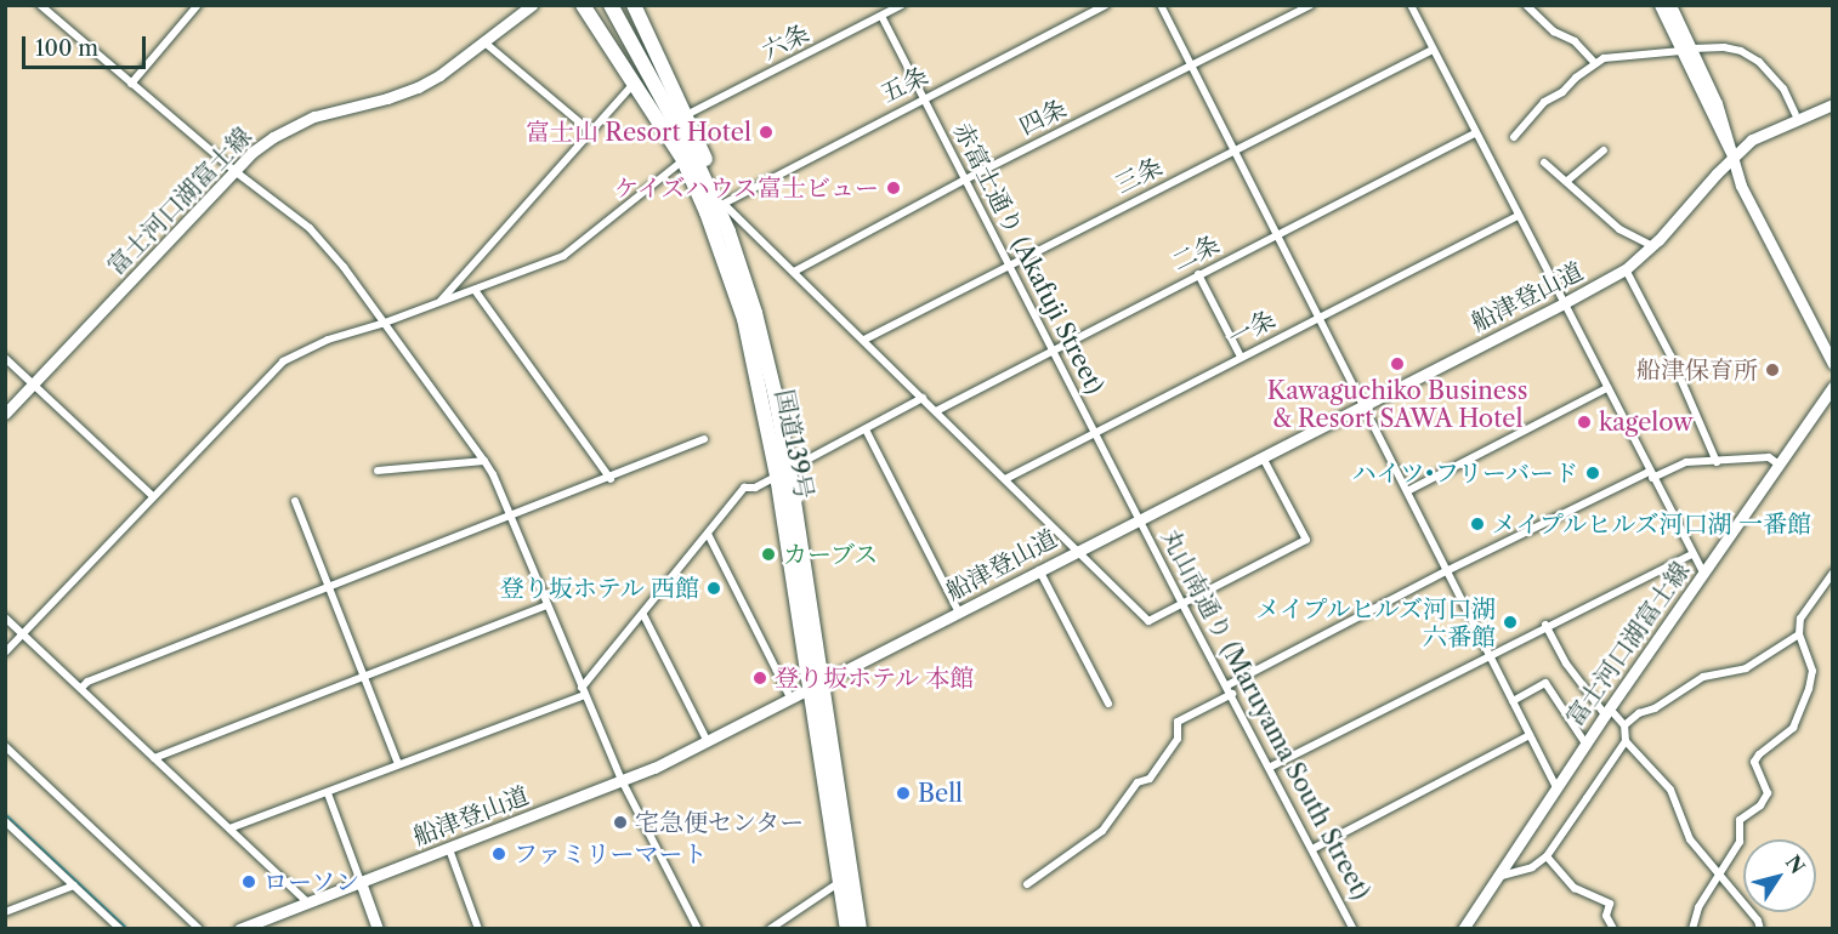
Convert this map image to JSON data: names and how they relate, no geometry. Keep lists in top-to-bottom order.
{
  "streets": {
    "highway": ["国道139号"],
    "street": [
      "六条",
      "五条",
      "四条",
      "三条",
      "富士河口湖富士線",
      "二条",
      "赤富士通り (Akafuji Street)",
      "船津登山道",
      "一条",
      "丸山南通り (Maruyama South Street)"
    ]
  },
  "crossings": [
    ["六条", "赤富士通り (Akafuji Street)"],
    ["五条", "赤富士通り (Akafuji Street)"],
    ["四条", "赤富士通り (Akafuji Street)"],
    ["三条", "赤富士通り (Akafuji Street)"],
    ["二条", "赤富士通り (Akafuji Street)"],
    ["赤富士通り (Akafuji Street)", "船津登山道"],
    ["赤富士通り (Akafuji Street)", "一条"],
    ["赤富士通り (Akafuji Street)", "丸山南通り (Maruyama South Street)"],
    ["船津登山道", "国道139号"],
    ["船津登山道", "丸山南通り (Maruyama South Street)"]
  ],
  "places": [
    "富士山 Resort Hotel",
    "ケイズハウス富士ビュー",
    "Kawaguchiko Business & Resort SAWA Hotel",
    "船津保育所",
    "kagelow",
    "ハイツ•フリーバード",
    "メイプルヒルズ河口湖 一番館",
    "カーブス",
    "登り坂ホテル 西館",
    "メイプルヒルズ河口湖 六番館",
    "登り坂ホテル 本館",
    "Bell",
    "宅急便センター",
    "ファミリーマート",
    "ローソン"
  ],
  "scale_bar": "100 m",
  "north": "top right"
}
